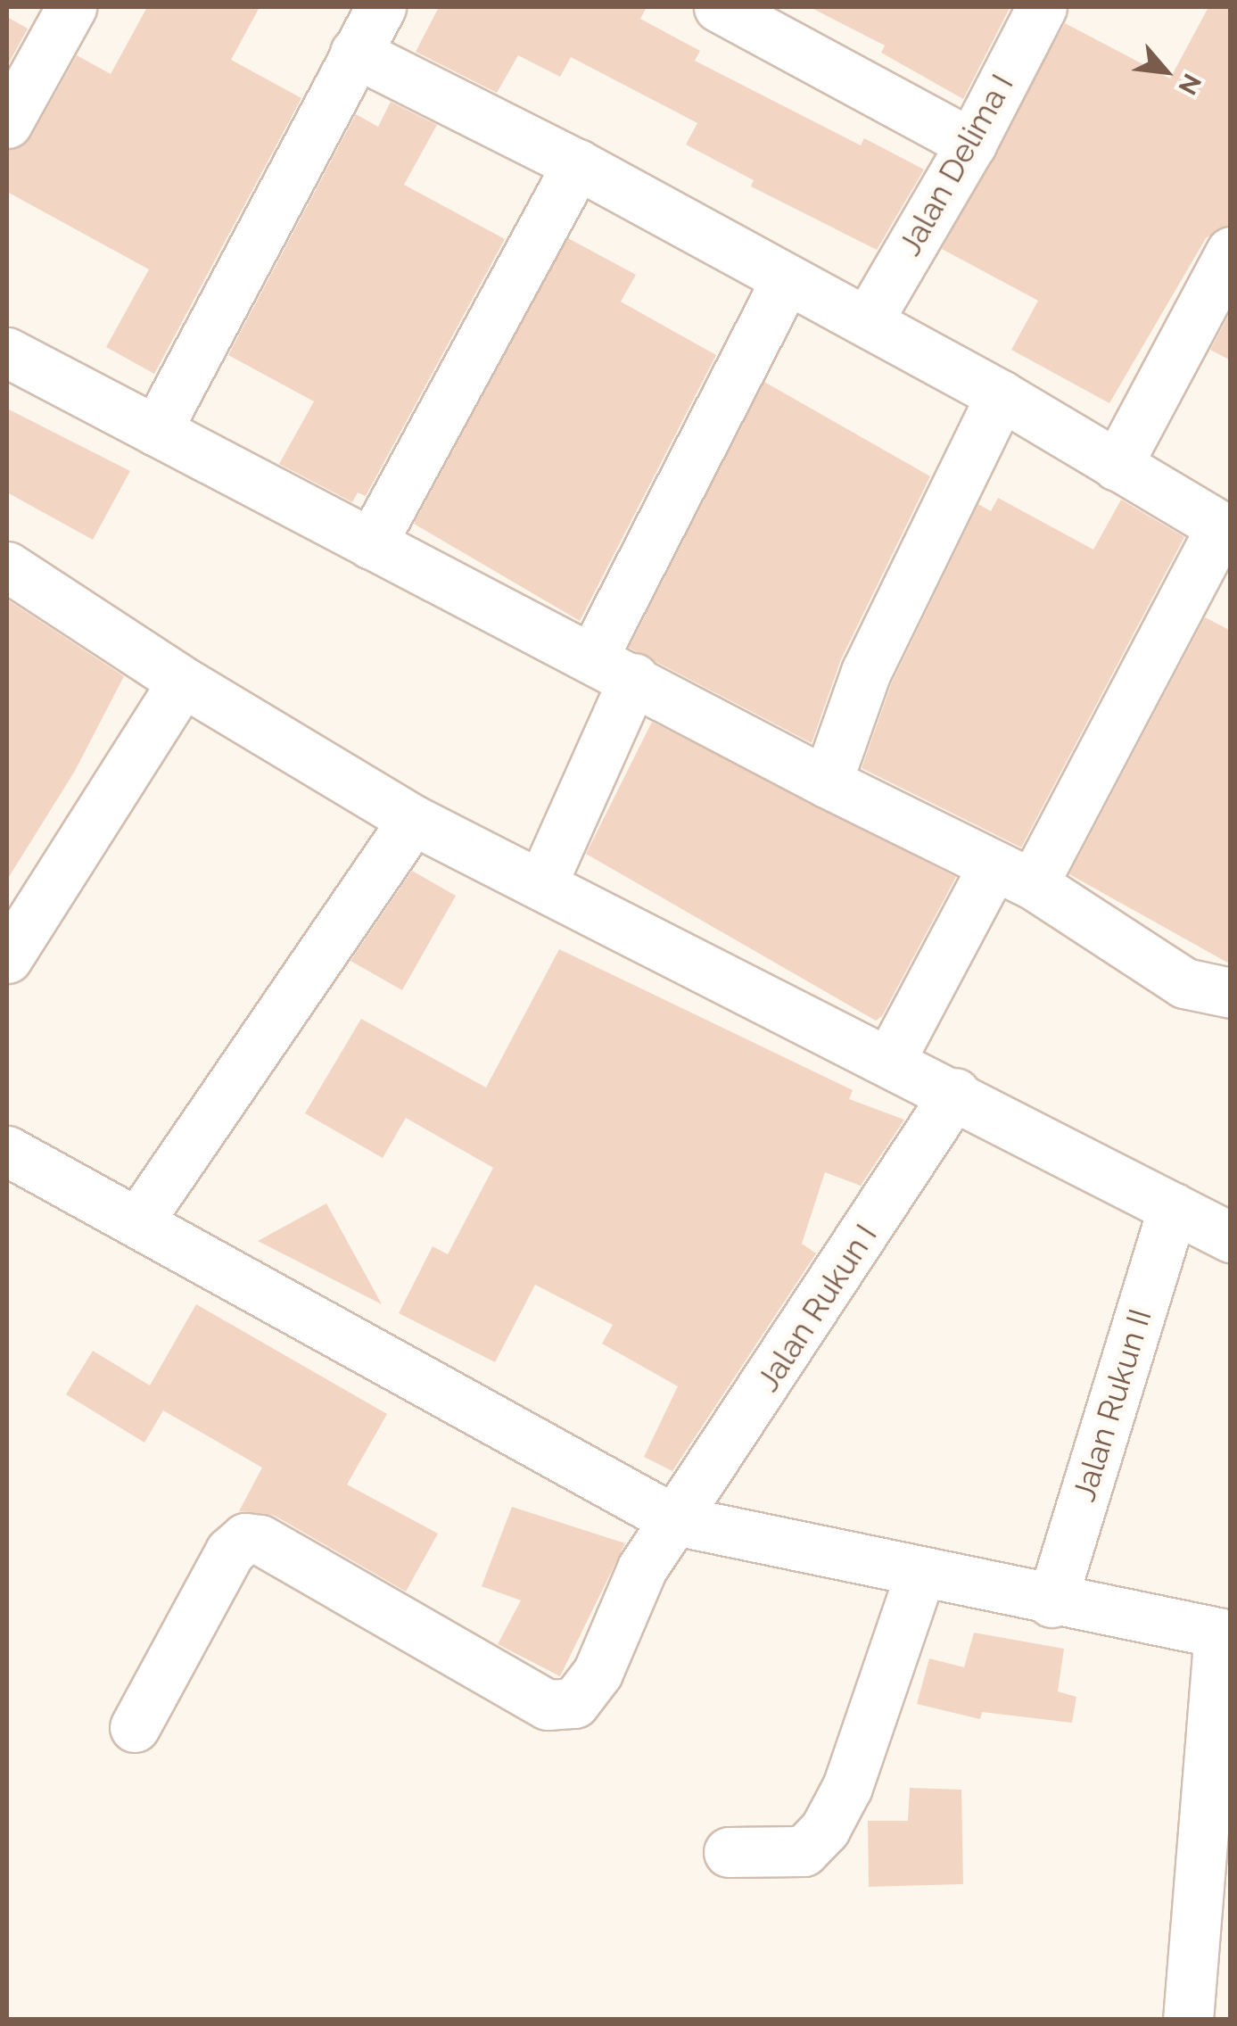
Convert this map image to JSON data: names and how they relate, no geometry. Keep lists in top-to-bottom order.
{
  "streets": {
    "street": ["Jalan Delima I", "Jalan Rukun I", "Jalan Rukun II"]
  },
  "north": "bottom right"
}
